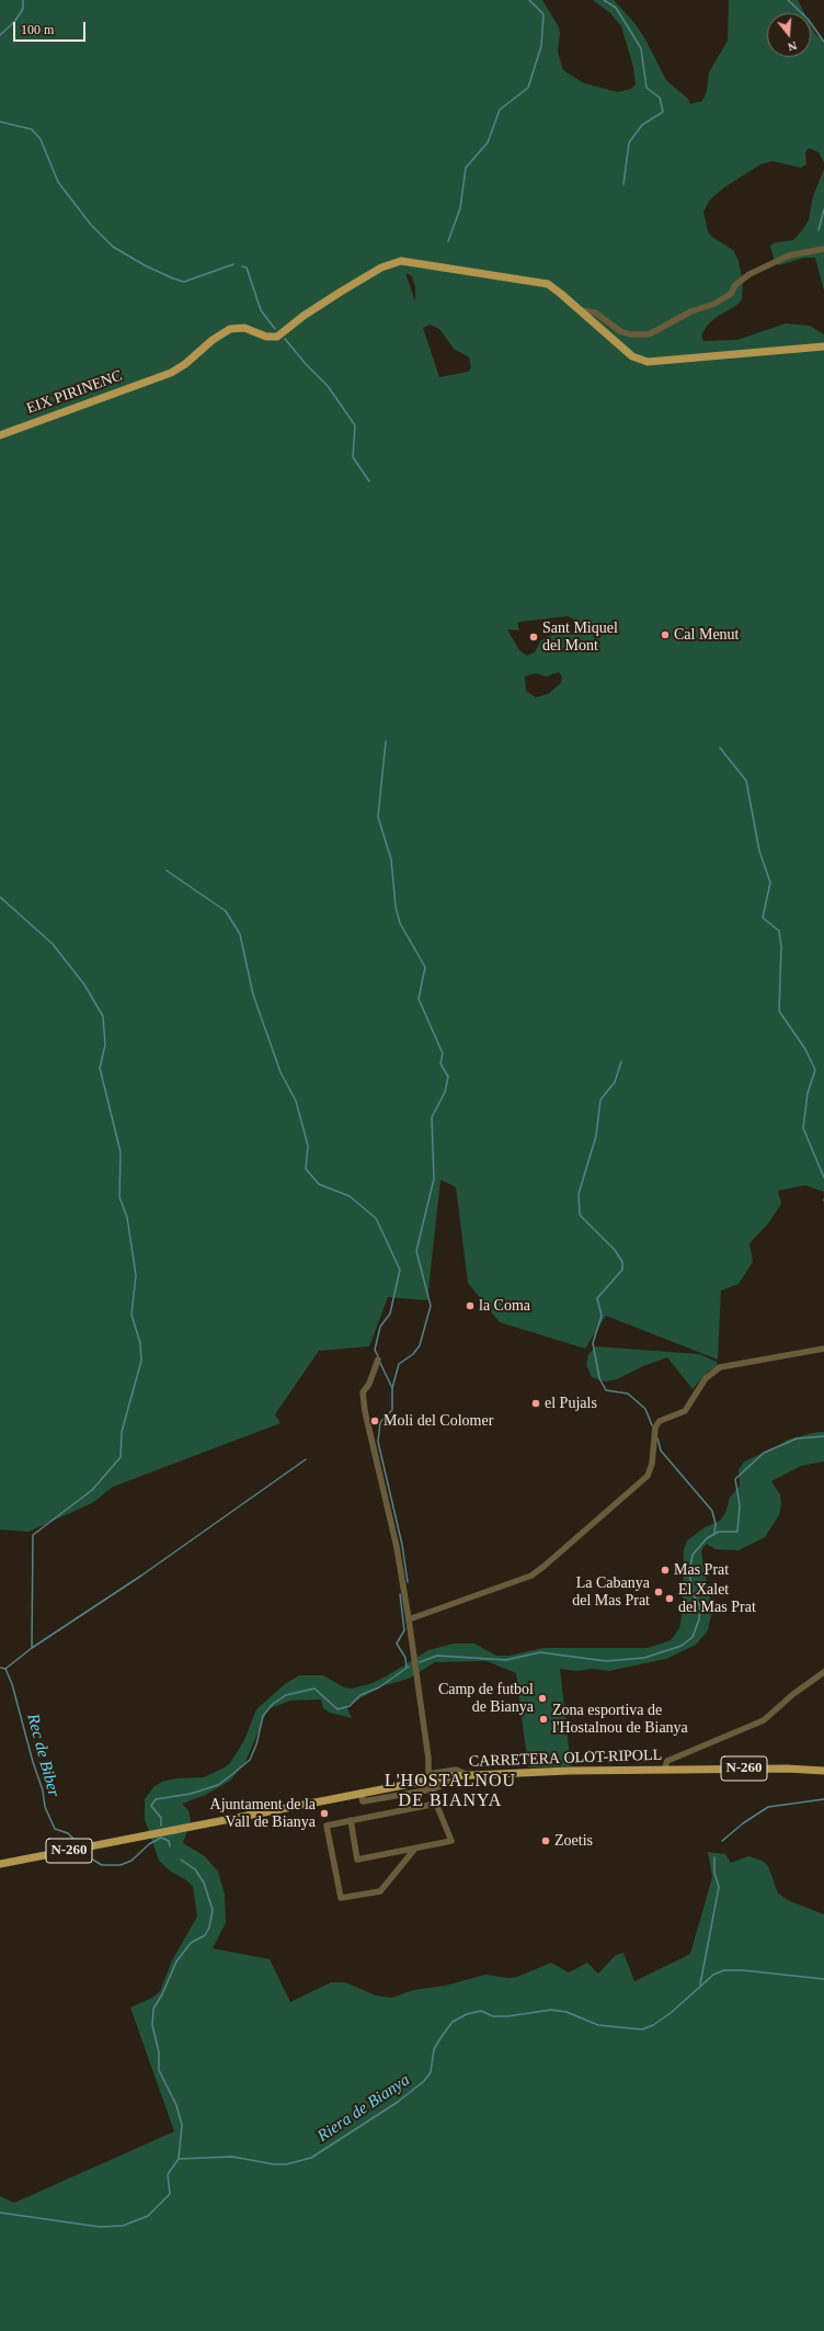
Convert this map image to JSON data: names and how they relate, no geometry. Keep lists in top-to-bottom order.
{
  "streets": {
    "main road": ["EIX PIRINENC", "CARRETERA OLOT-RIPOLL", "N-260"]
  },
  "districts": ["L'HOSTALNOU DE BIANYA"],
  "water": ["Rec de Biber", "Riera de Bianya"],
  "places": [
    "Cal Menut",
    "Sant Miquel del Mont",
    "la Coma",
    "el Pujals",
    "Moli del Colomer",
    "Mas Prat",
    "La Cabanya del Mas Prat",
    "El Xalet del Mas Prat",
    "Camp de futbol de Bianya",
    "Zona esportiva de l'Hostalnou de Bianya",
    "Ajuntament de la Vall de Bianya",
    "Zoetis"
  ],
  "scale_bar": "100 m",
  "north": "bottom"
}
